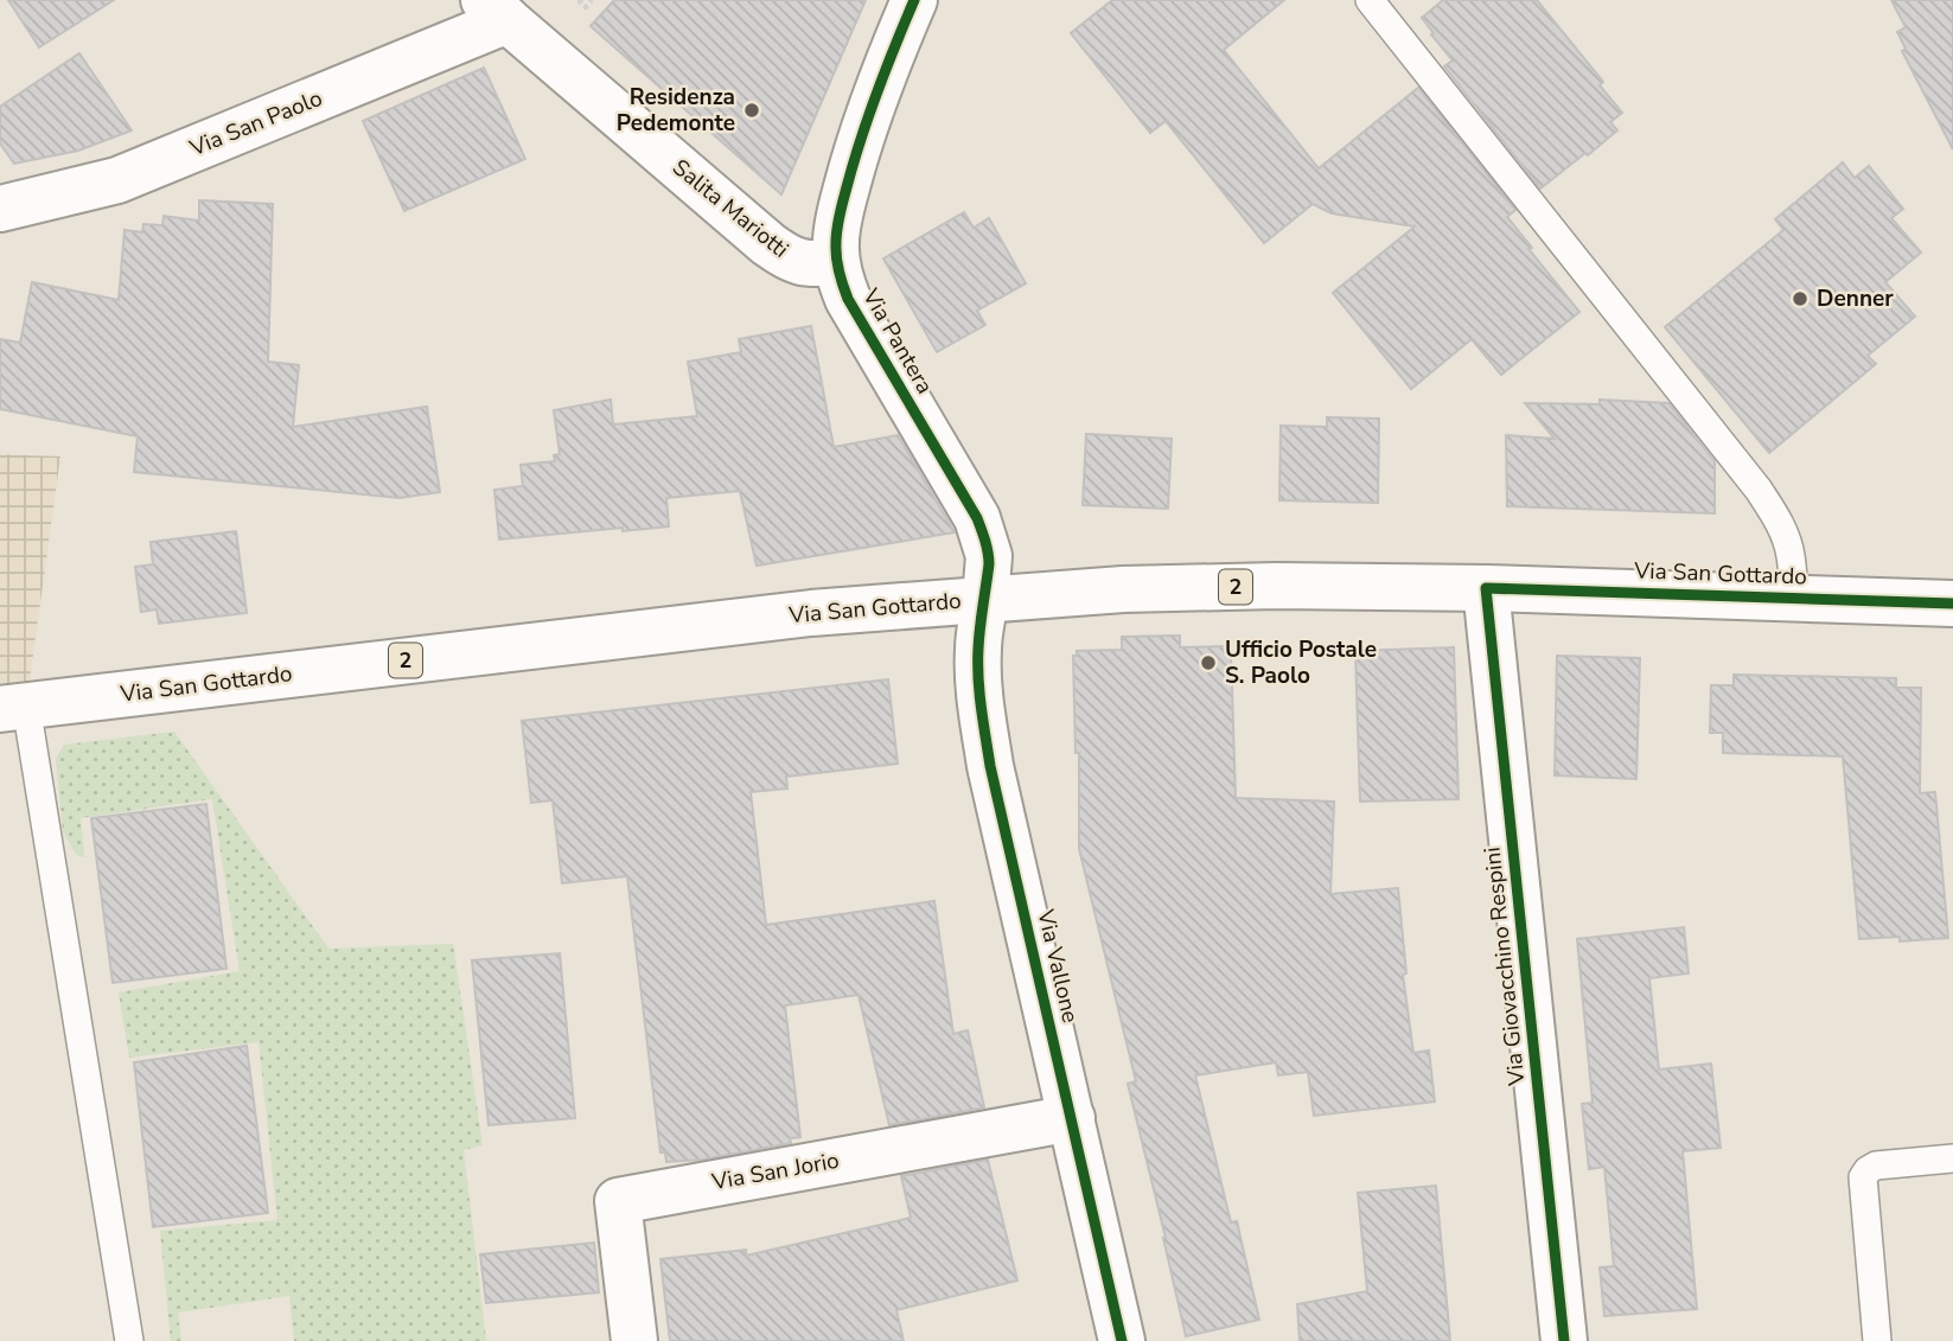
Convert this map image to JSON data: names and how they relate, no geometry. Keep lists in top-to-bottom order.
{
  "streets": {
    "street": [
      "Via San Paolo",
      "Salita Mariotti",
      "Via Pantera",
      "Via San Gottardo",
      "2",
      "Via Vallone",
      "Via Giovacchino Respini",
      "Via San Jorio"
    ]
  },
  "crossings": [
    ["Via San Paolo", "Salita Mariotti"],
    ["Salita Mariotti", "Via Pantera"],
    ["Via Pantera", "Via San Gottardo"],
    ["Via Pantera", "Via Vallone"],
    ["Via San Gottardo", "Via Vallone"],
    ["Via San Gottardo", "Via Giovacchino Respini"],
    ["Via Vallone", "Via San Jorio"]
  ],
  "places": ["Residenza Pedemonte", "Denner", "Ufficio Postale S. Paolo"]
}
